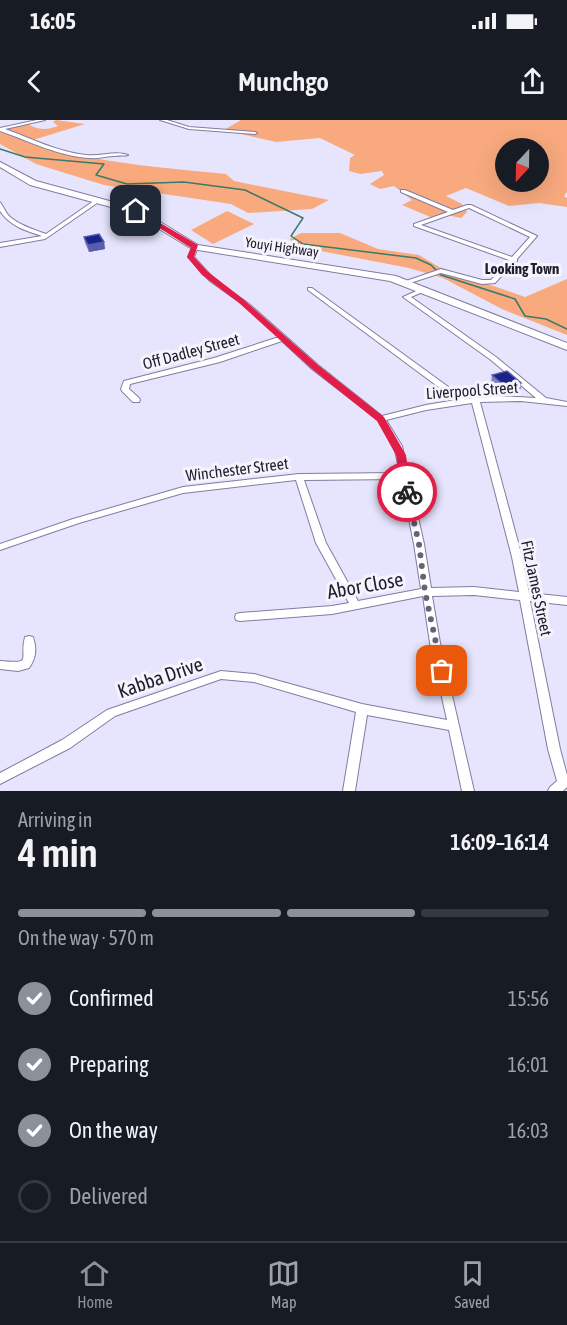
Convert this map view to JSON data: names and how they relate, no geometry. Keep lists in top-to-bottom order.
{
  "streets": {
    "main road": ["Youyi Highway"],
    "street": [
      "Off Dadley Street",
      "Liverpool Street",
      "Winchester Street",
      "Abor Close",
      "Fitz James Street",
      "Kabba Drive"
    ]
  },
  "crossings": [
    ["Liverpool Street", "Fitz James Street"],
    ["Abor Close", "Fitz James Street"]
  ],
  "districts": ["Looking Town"],
  "north": "bottom",
  "page": {
    "status": "16:05",
    "header": "Munchgo",
    "heading": ["4 min", "Arriving in", "16:09–16:14"],
    "bar": "On the way · 570 m",
    "list": [
      ["Confirmed", "15:56"],
      ["Preparing", "16:01"],
      ["On the way", "16:03"],
      "Delivered"
    ],
    "tabs": ["Home", "Map", "Saved"]
  }
}
